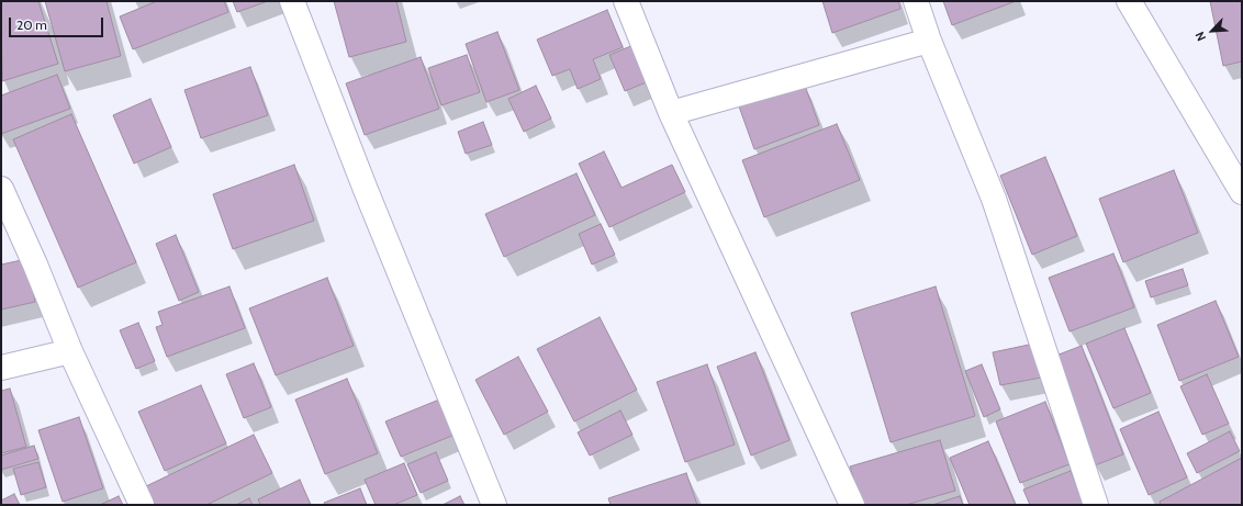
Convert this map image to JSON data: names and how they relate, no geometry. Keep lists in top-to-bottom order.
{
  "scale_bar": "20 m",
  "north": "bottom left"
}
